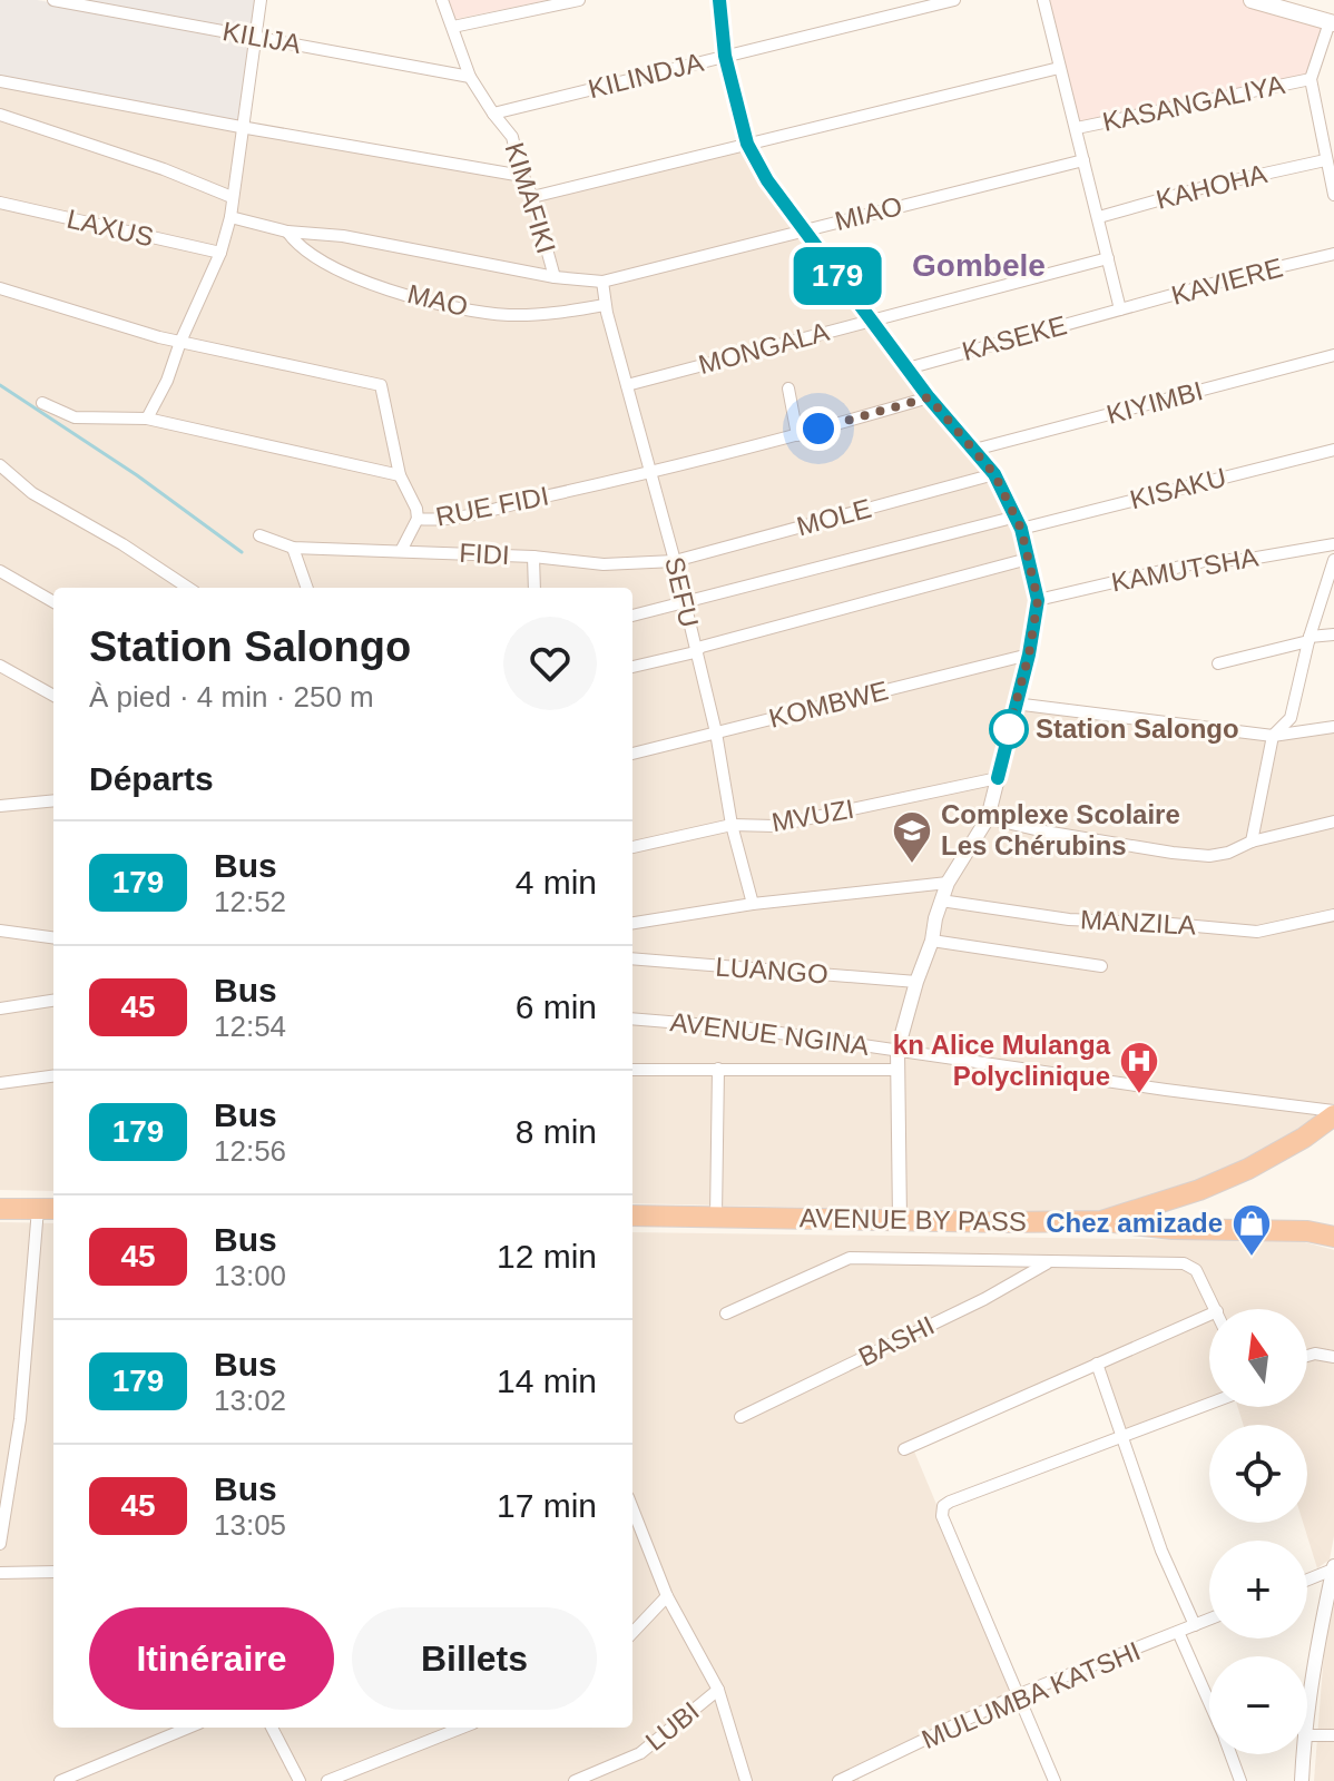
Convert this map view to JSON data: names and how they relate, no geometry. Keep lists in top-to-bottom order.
{
  "streets": {
    "highway": ["AVENUE BY PASS"],
    "street": [
      "KILIJA",
      "KILINDJA",
      "KASANGALIYA",
      "KAHOHA",
      "KIMAFIKI",
      "MIAO",
      "LAXUS",
      "KAVIERE",
      "MAO",
      "KASEKE",
      "MONGALA",
      "KIYIMBI",
      "KISAKU",
      "RUE FIDI",
      "MOLE",
      "FIDI",
      "KAMUTSHA",
      "SEFU",
      "KOMBWE",
      "MVUZI",
      "MANZILA",
      "LUANGO",
      "AVENUE NGINA",
      "BASHI",
      "MULUMBA KATSHI",
      "LUBI"
    ]
  },
  "crossings": [
    ["KILIJA", "KIMAFIKI"],
    ["KILINDJA", "KIMAFIKI"],
    ["KIMAFIKI", "MAO"],
    ["MIAO", "MAO"],
    ["MIAO", "SEFU"],
    ["KAVIERE", "KASEKE"],
    ["MAO", "SEFU"],
    ["MONGALA", "SEFU"],
    ["KISAKU", "SEFU"],
    ["RUE FIDI", "SEFU"],
    ["MOLE", "FIDI"],
    ["MOLE", "SEFU"],
    ["FIDI", "SEFU"],
    ["SEFU", "KOMBWE"],
    ["SEFU", "MVUZI"],
    ["AVENUE NGINA", "AVENUE BY PASS"]
  ],
  "districts": ["Gombele"],
  "places": {
    "other": ["Station Salongo"],
    "school or university": ["Complexe Scolaire Les Chérubins"],
    "hospital": ["kn Alice Mulanga Polyclinique"],
    "shop": ["Chez amizade"]
  },
  "lines": ["bus line 179"],
  "north": "top",
  "page": {
    "on_map": "179",
    "heading": [
      ["Station Salongo", "À pied · 4 min · 250 m"],
      "Départs"
    ],
    "list": [
      {
        "mark": "179",
        "name": "Bus",
        "note": "12:52",
        "value": "4 min"
      },
      {
        "mark": "45",
        "name": "Bus",
        "note": "12:54",
        "value": "6 min"
      },
      {
        "mark": "179",
        "name": "Bus",
        "note": "12:56",
        "value": "8 min"
      },
      {
        "mark": "45",
        "name": "Bus",
        "note": "13:00",
        "value": "12 min"
      },
      {
        "mark": "179",
        "name": "Bus",
        "note": "13:02",
        "value": "14 min"
      },
      {
        "mark": "45",
        "name": "Bus",
        "note": "13:05",
        "value": "17 min"
      }
    ],
    "map_buttons": ["+", "−"],
    "buttons": ["Itinéraire", "Billets"]
  }
}
